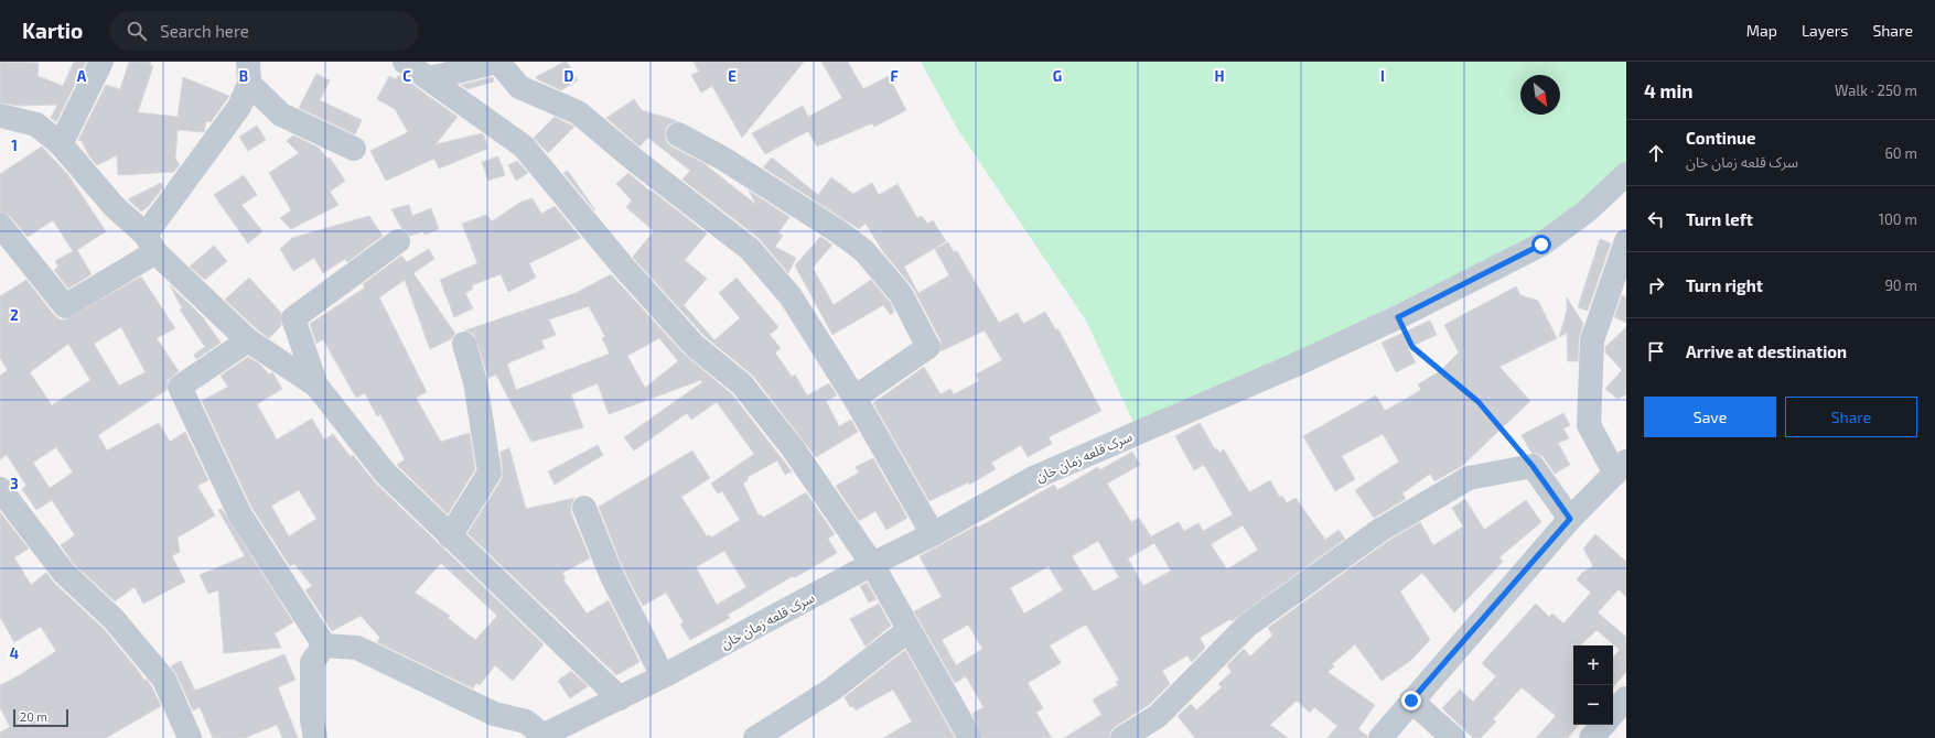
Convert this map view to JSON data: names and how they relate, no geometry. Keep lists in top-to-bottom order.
{
  "streets": {
    "street": ["سرک قلعه زمان خان"]
  },
  "scale_bar": "20 m",
  "north": "bottom right",
  "page": {
    "header": "Kartio",
    "search": "Search here",
    "nav": ["Map", "Layers", "Share"],
    "heading": ["4 min", "Walk · 250 m"],
    "list": [
      ["Continue", "سرک قلعه زمان خان", "60 m"],
      ["Turn left", "100 m"],
      ["Turn right", "90 m"],
      "Arrive at destination"
    ],
    "buttons": ["Save", "Share"],
    "map_buttons": ["+", "−"],
    "scale": "20 m"
  },
  "grid": {
    "columns": [
      "A",
      "B",
      "C",
      "D",
      "E",
      "F",
      "G",
      "H",
      "I"
    ],
    "rows": [
      "1",
      "2",
      "3",
      "4"
    ]
  }
}
